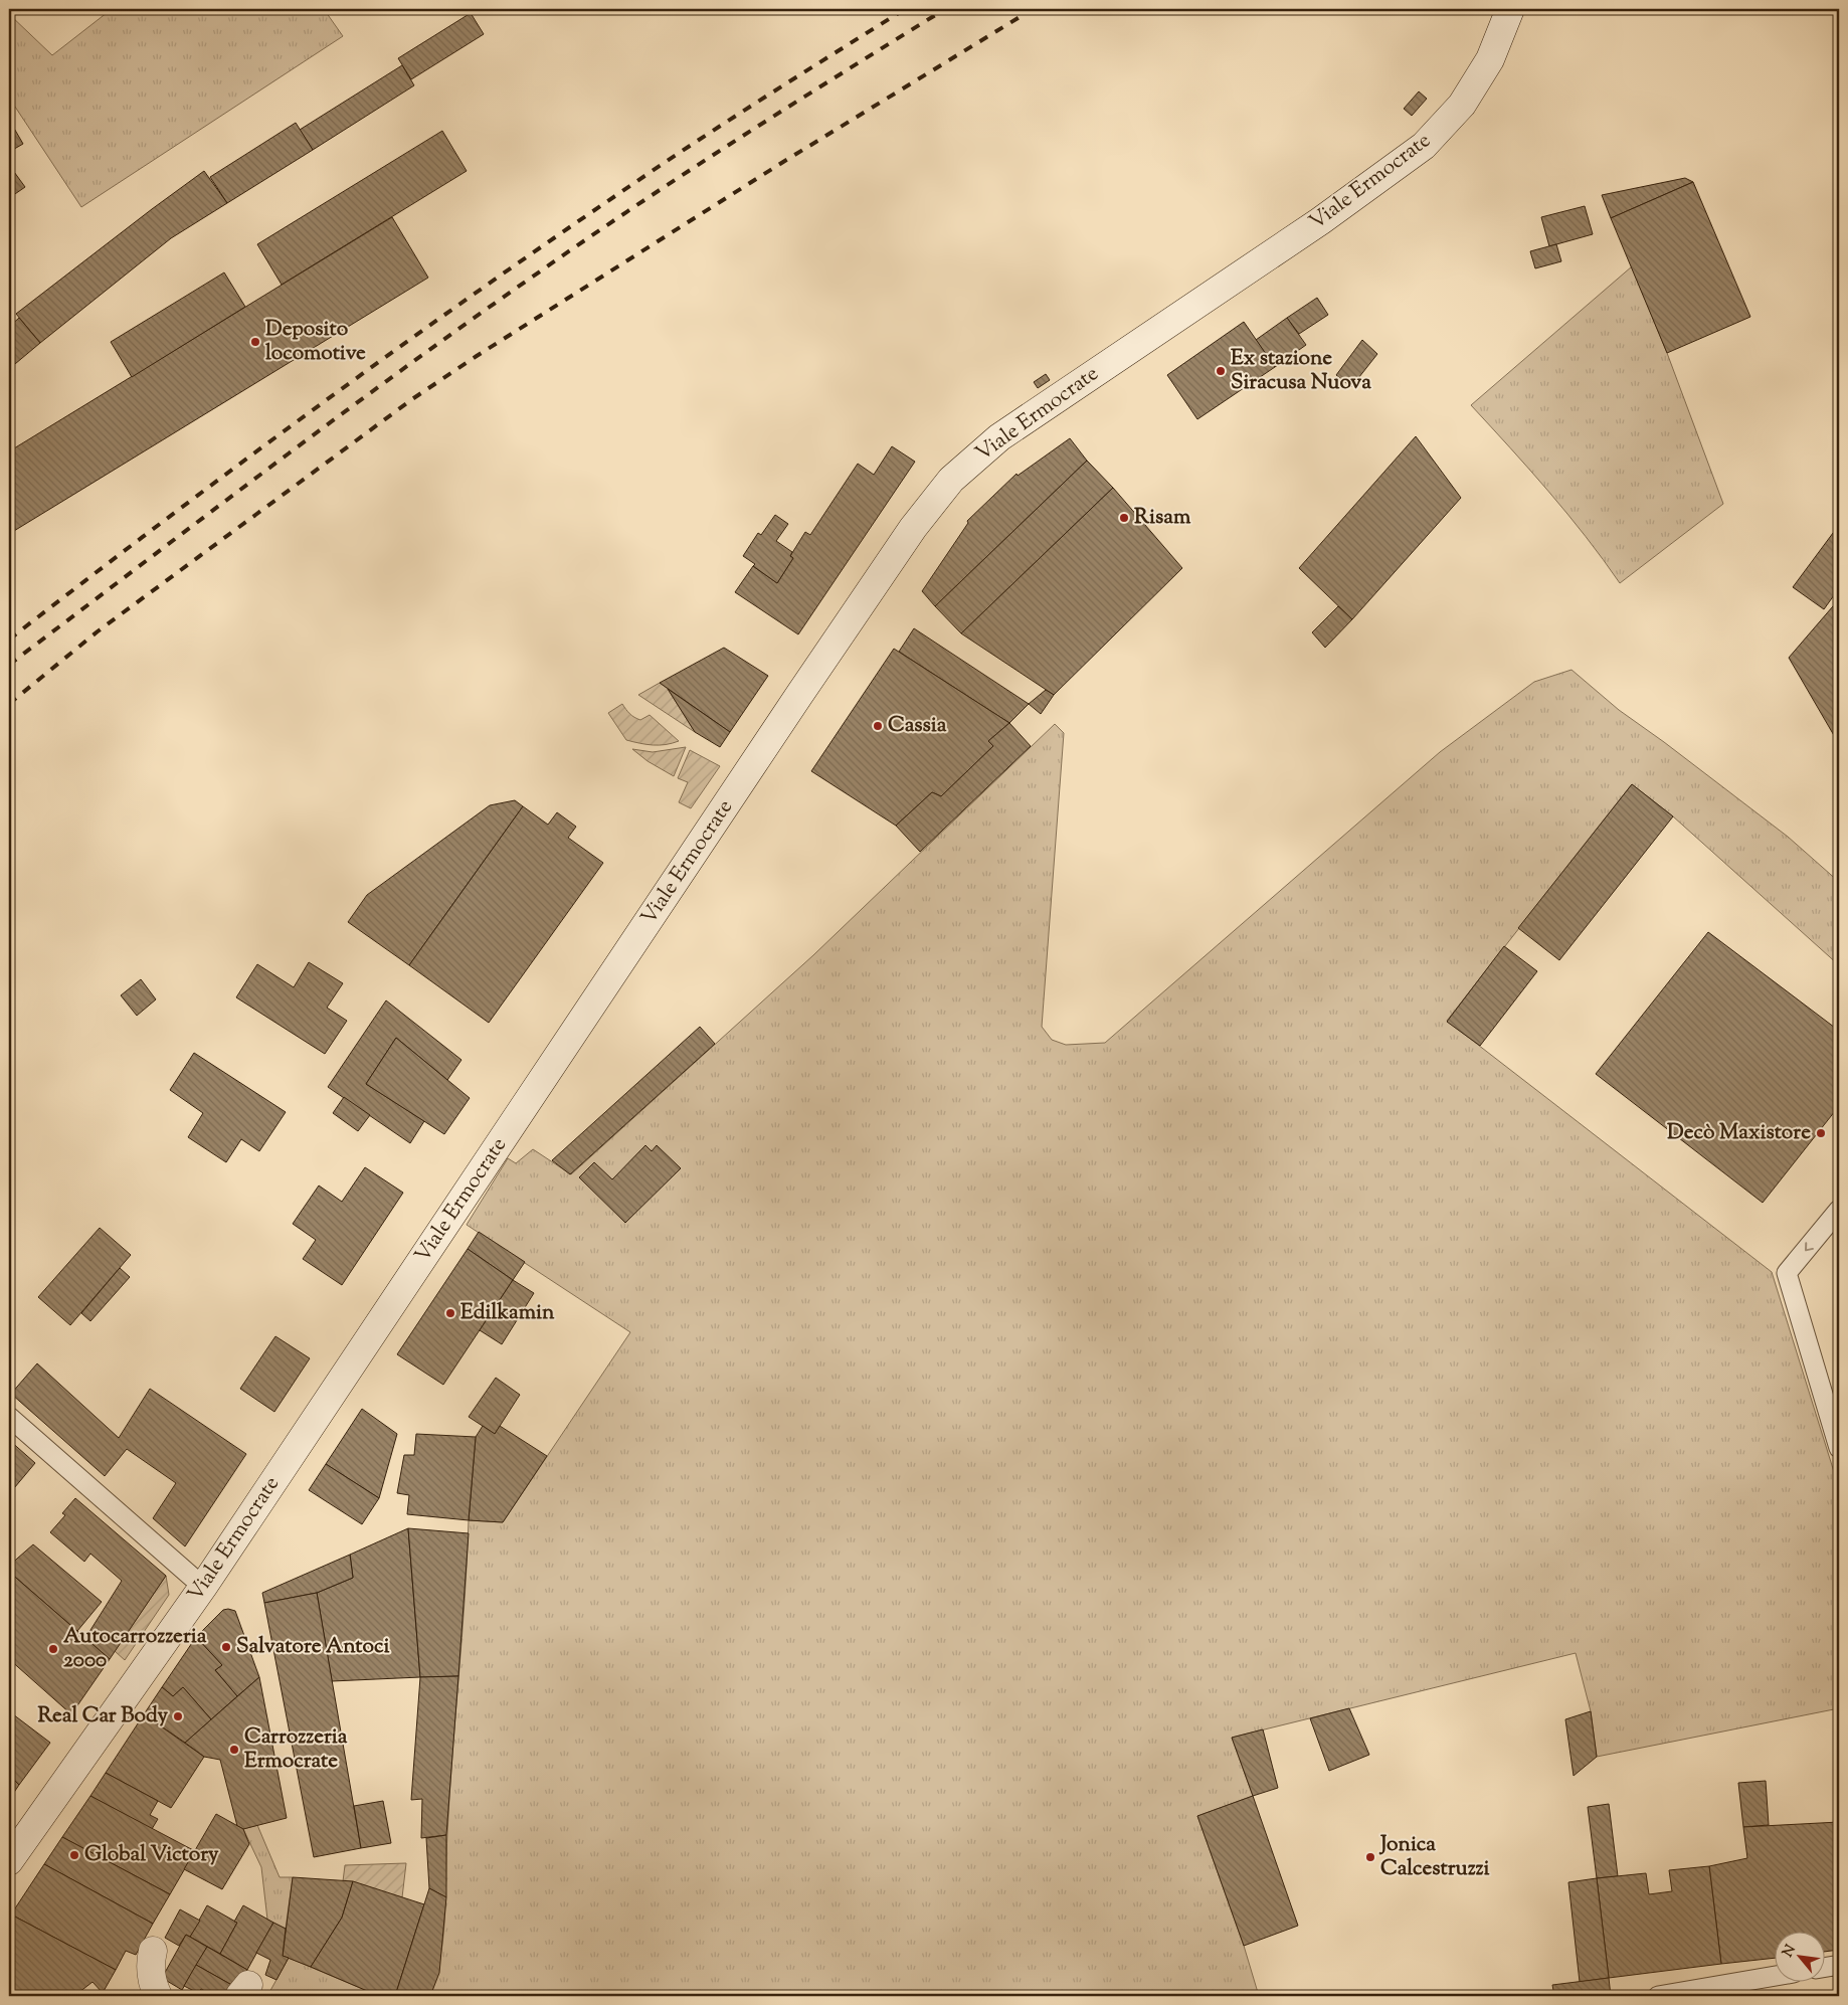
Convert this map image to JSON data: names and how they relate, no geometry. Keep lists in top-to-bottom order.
{
  "streets": {
    "main road": ["Viale Ermocrate"]
  },
  "places": [
    "Deposito locomotive",
    "Ex stazione Siracusa Nuova",
    "Risam",
    "Cassia",
    "Decò Maxistore",
    "Edilkamin",
    "Salvatore Antoci",
    "Autocarrozzeria 2000",
    "Real Car Body",
    "Carrozzeria Ermocrate",
    "Global Victory",
    "Jonica Calcestruzzi"
  ],
  "north": "top left"
}
